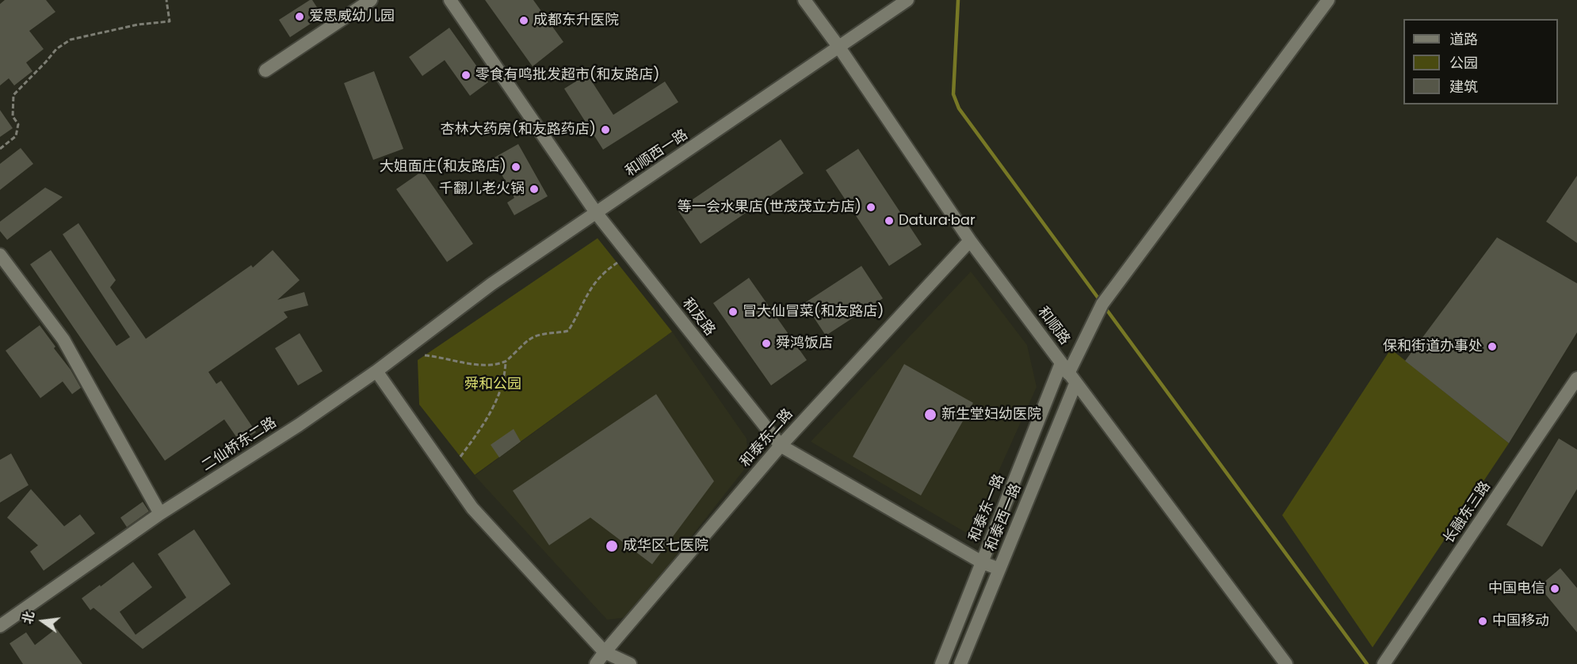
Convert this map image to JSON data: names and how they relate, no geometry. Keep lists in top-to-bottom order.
{
  "streets": {
    "street": [
      "和顺西一路",
      "和友路",
      "和顺路",
      "和泰东二路",
      "二仙桥东二路",
      "和泰东一路",
      "长融东三路",
      "和泰西一路"
    ]
  },
  "crossings": [
    ["和顺西一路", "和友路"],
    ["和顺西一路", "和顺路"],
    ["和顺西一路", "二仙桥东二路"],
    ["和友路", "和泰东二路"],
    ["和友路", "和泰东一路"],
    ["和友路", "和泰西一路"],
    ["和顺路", "和泰东二路"],
    ["和顺路", "和泰东一路"],
    ["和顺路", "和泰西一路"],
    ["和泰东一路", "和泰西一路"]
  ],
  "parks": ["舜和公园"],
  "places": [
    "爱思威幼儿园",
    "成都东升医院",
    "零食有鸣批发超市(和友路店)",
    "杏林大药房(和友路药店)",
    "大姐面庄(和友路店)",
    "千翻儿老火锅",
    "等一会水果店(世茂茂立方店)",
    "Datura·bar",
    "冒大仙冒菜(和友路店)",
    "舜鸿饭店",
    "保和街道办事处",
    "新生堂妇幼医院",
    "成华区七医院",
    "中国电信",
    "中国移动"
  ],
  "legend": ["道路", "公园", "建筑"],
  "north": "left"
}
